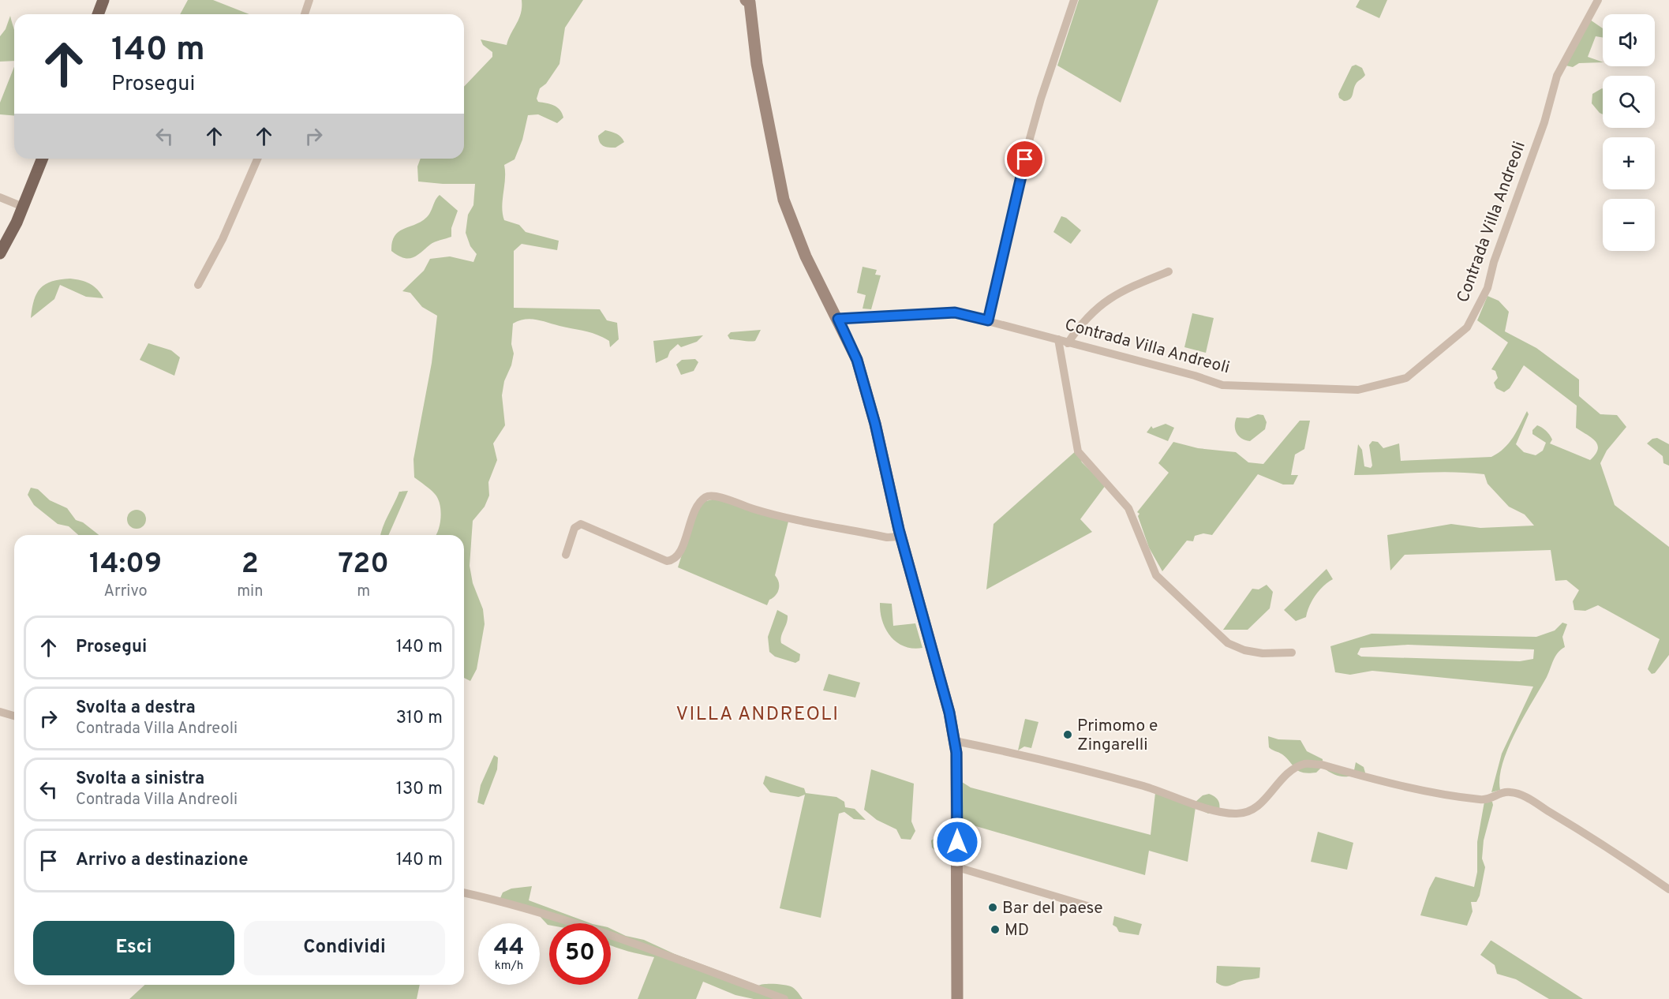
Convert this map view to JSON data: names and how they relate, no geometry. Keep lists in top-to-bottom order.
{
  "streets": {
    "street": ["Contrada Villa Andreoli"]
  },
  "districts": ["VILLA ANDREOLI"],
  "places": ["Primomo e Zingarelli", "Bar del paese", "MD"],
  "page": {
    "map_buttons": ["+", "−"],
    "turn": ["140 m", "Prosegui"],
    "eta": [
      "14:09",
      "Arrivo",
      "2",
      "min",
      "720",
      "m"
    ],
    "list": [
      {
        "name": "Prosegui",
        "value": "140 m"
      },
      {
        "name": "Svolta a destra",
        "note": "Contrada Villa Andreoli",
        "value": "310 m"
      },
      {
        "name": "Svolta a sinistra",
        "note": "Contrada Villa Andreoli",
        "value": "130 m"
      },
      {
        "name": "Arrivo a destinazione",
        "value": "140 m"
      }
    ],
    "buttons": ["Esci", "Condividi"],
    "speed": "44 km/h",
    "limit": "50"
  }
}
